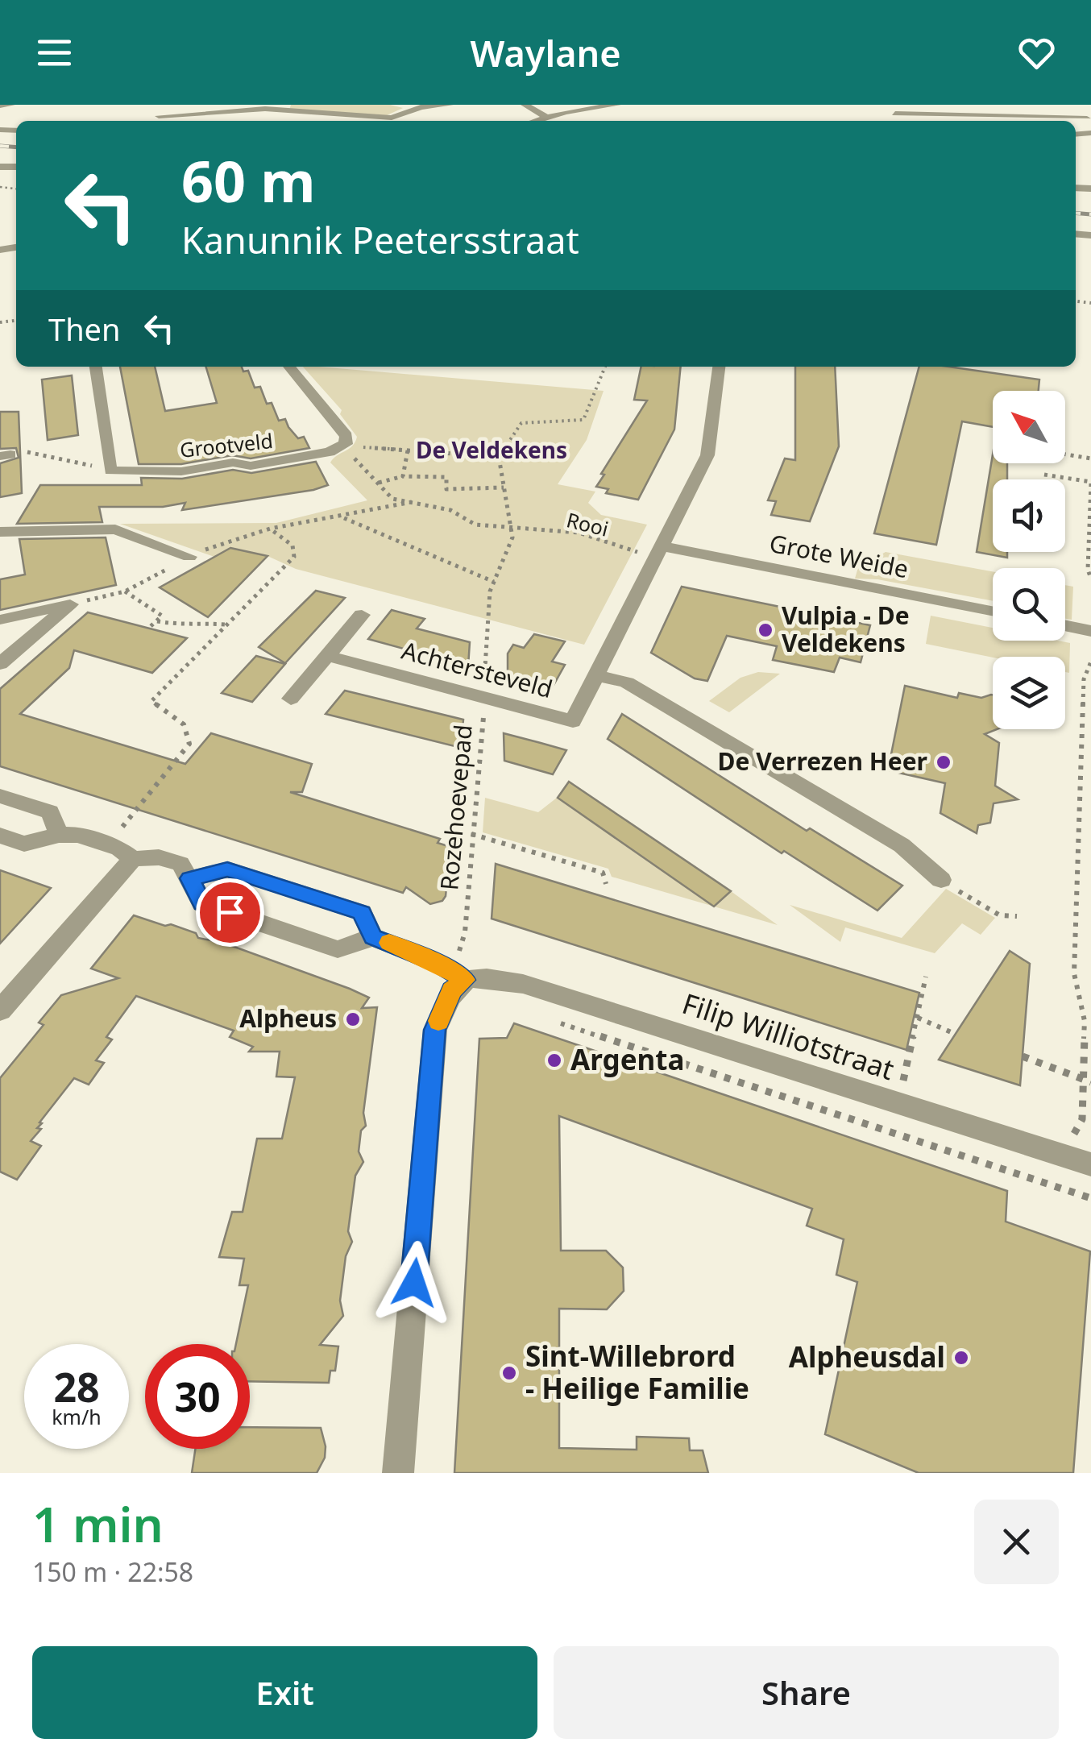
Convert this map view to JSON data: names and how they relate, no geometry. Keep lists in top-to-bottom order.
{
  "streets": {
    "street": [
      "Grootveld",
      "Grote Weide",
      "Achtersteveld",
      "Filip Williotstraat"
    ],
    "path": ["Rooi", "Rozehoevepad"]
  },
  "crossings": [
    ["Rooi", "Grote Weide"],
    ["Rooi", "Achtersteveld"],
    ["Rooi", "Rozehoevepad"],
    ["Grote Weide", "Achtersteveld"],
    ["Achtersteveld", "Rozehoevepad"],
    ["Rozehoevepad", "Filip Williotstraat"]
  ],
  "districts": ["De Veldekens"],
  "places": [
    "Vulpia - De Veldekens",
    "De Verrezen Heer",
    "Alpheus",
    "Argenta",
    "Alpheusdal",
    "Sint-Willebrord - Heilige Familie"
  ],
  "north": "top left",
  "page": {
    "header": "Waylane",
    "turn": ["60 m", "Kanunnik Peetersstraat"],
    "then": "Then",
    "speed": "28 km/h",
    "limit": "30",
    "heading": ["1 min", "150 m · 22:58"],
    "buttons": ["Exit", "Share"]
  }
}
